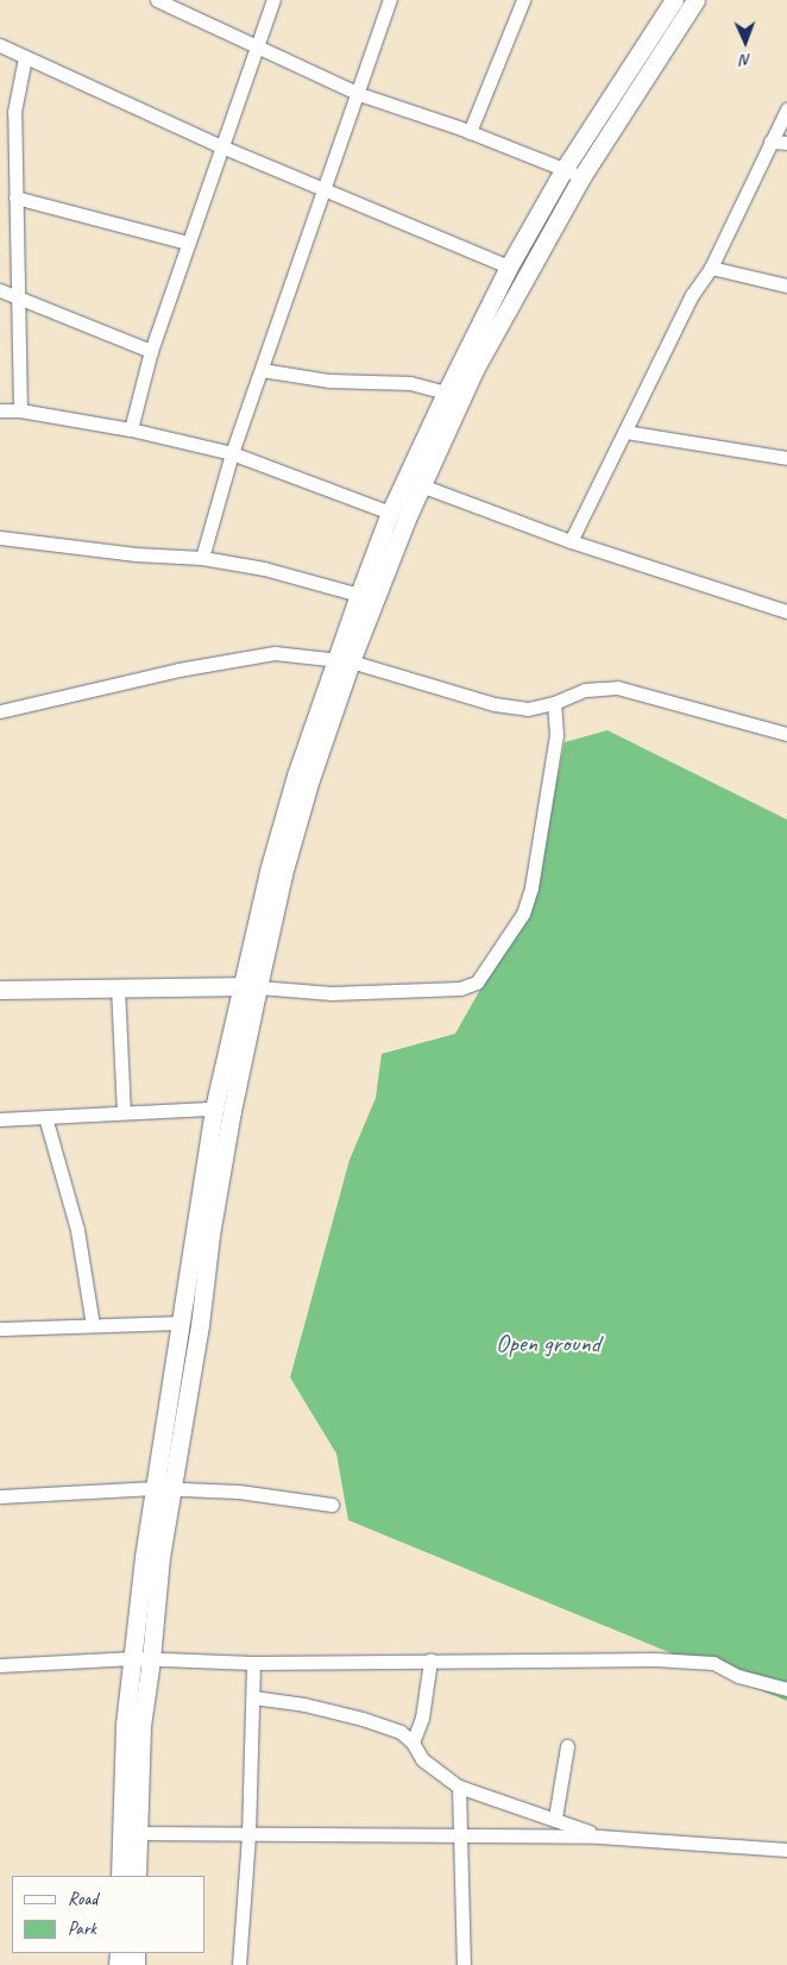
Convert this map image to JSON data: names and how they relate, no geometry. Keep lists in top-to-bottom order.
{
  "parks": ["Open ground"],
  "legend": ["Road", "Park"],
  "north": "bottom"
}
